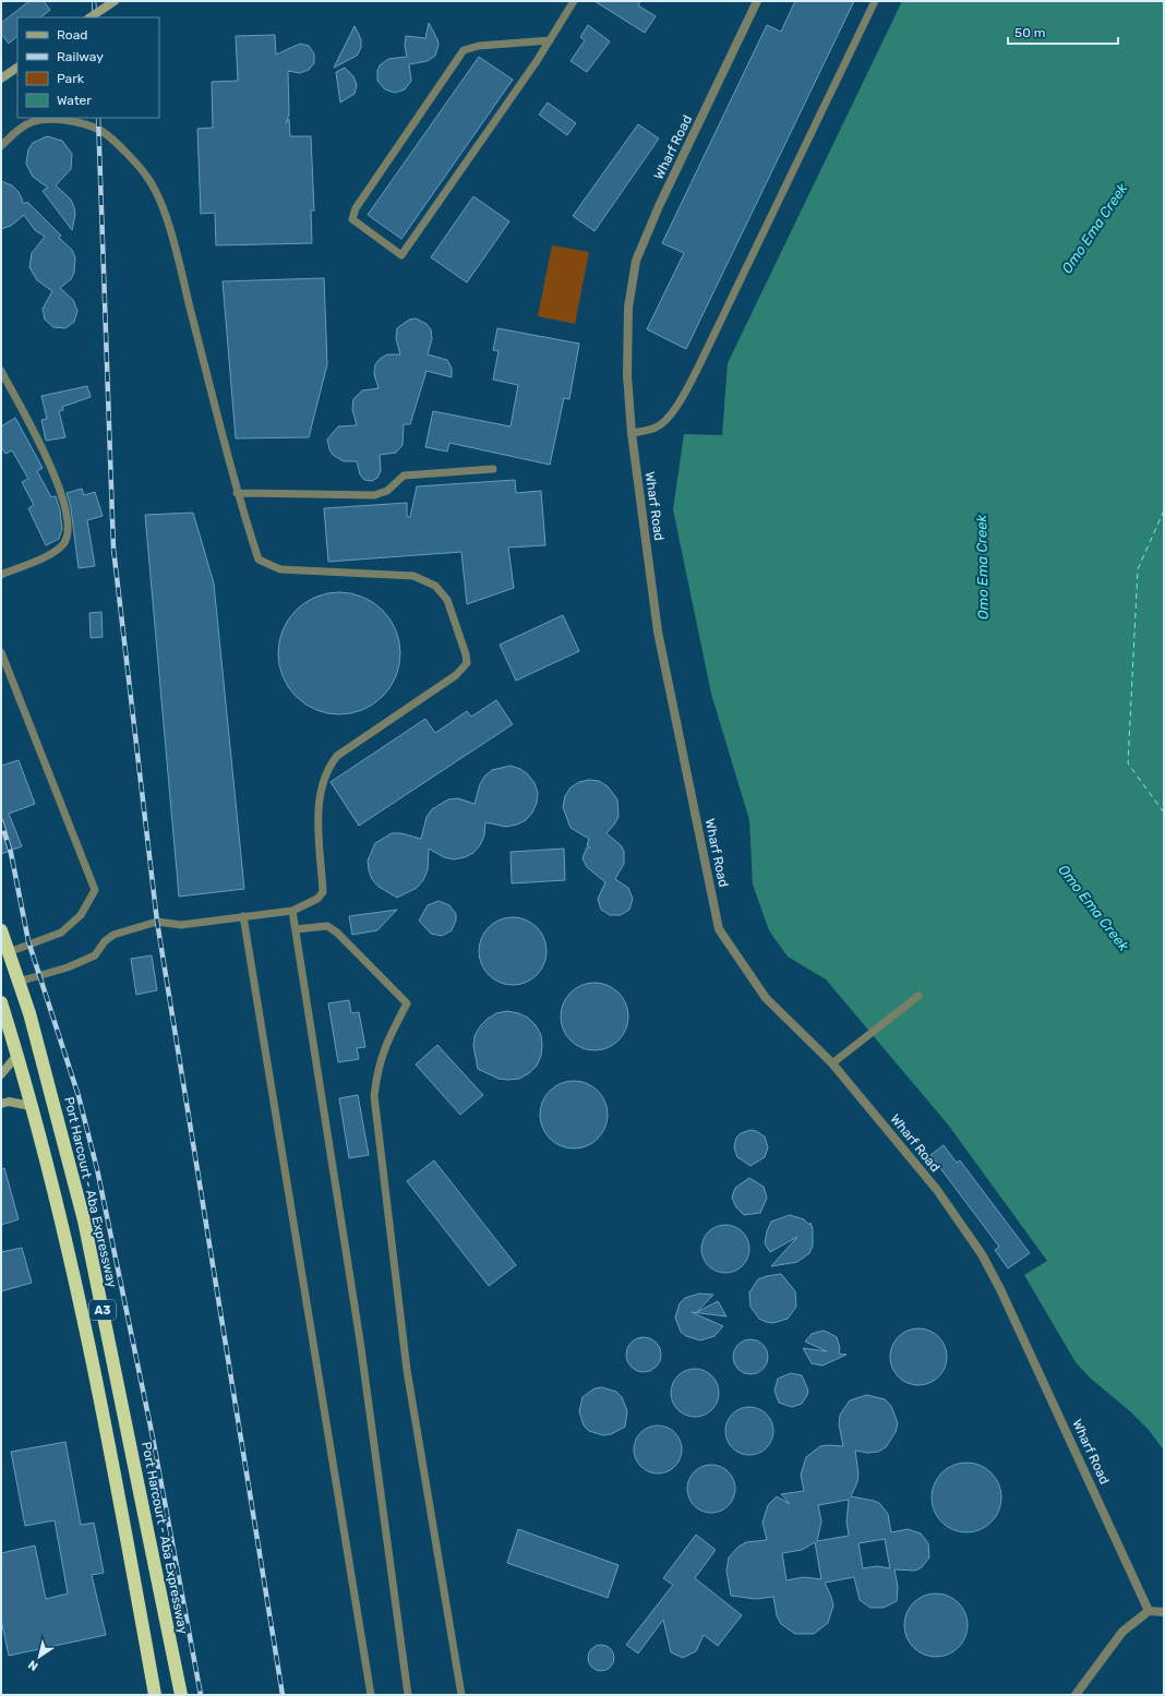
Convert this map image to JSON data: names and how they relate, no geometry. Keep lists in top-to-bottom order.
{
  "streets": {
    "highway": ["Port Harcourt - Aba Expressway", "A3"],
    "street": ["Wharf Road"]
  },
  "water": ["Omo Ema Creek"],
  "legend": [
    "Road",
    "Railway",
    "Park",
    "Water"
  ],
  "scale_bar": "50 m",
  "north": "bottom left"
}
